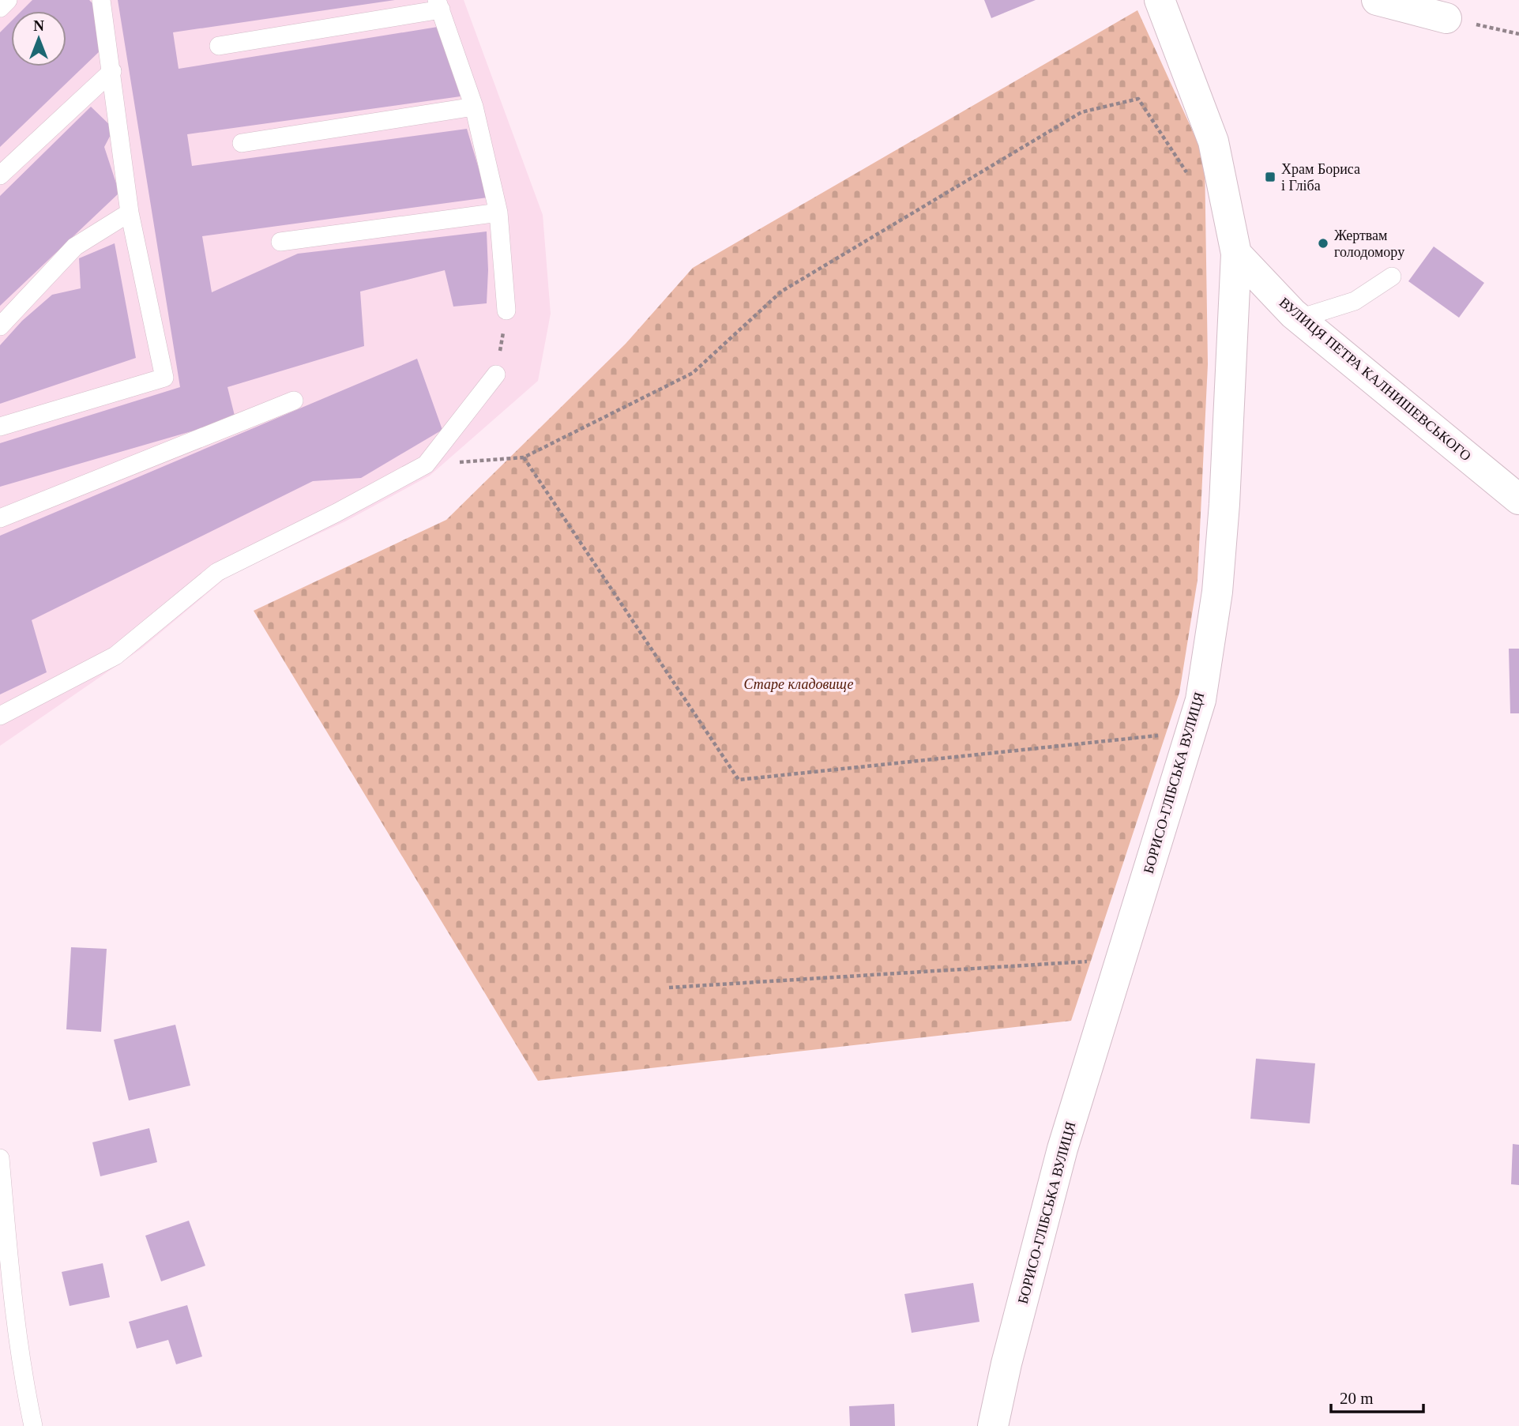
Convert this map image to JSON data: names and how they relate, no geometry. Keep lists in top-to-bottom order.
{
  "streets": {
    "street": ["ВУЛИЦЯ ПЕТРА КАЛНИШЕВСЬКОГО", "БОРИСО-ГЛІБСЬКА ВУЛИЦЯ"]
  },
  "crossings": [
    ["ВУЛИЦЯ ПЕТРА КАЛНИШЕВСЬКОГО", "БОРИСО-ГЛІБСЬКА ВУЛИЦЯ"]
  ],
  "parks": ["Старе кладовище"],
  "places": {
    "transit": ["Храм Бориса і Гліба"],
    "other": ["Жертвам голодомору"]
  },
  "scale_bar": "20 m",
  "north": "top"
}
